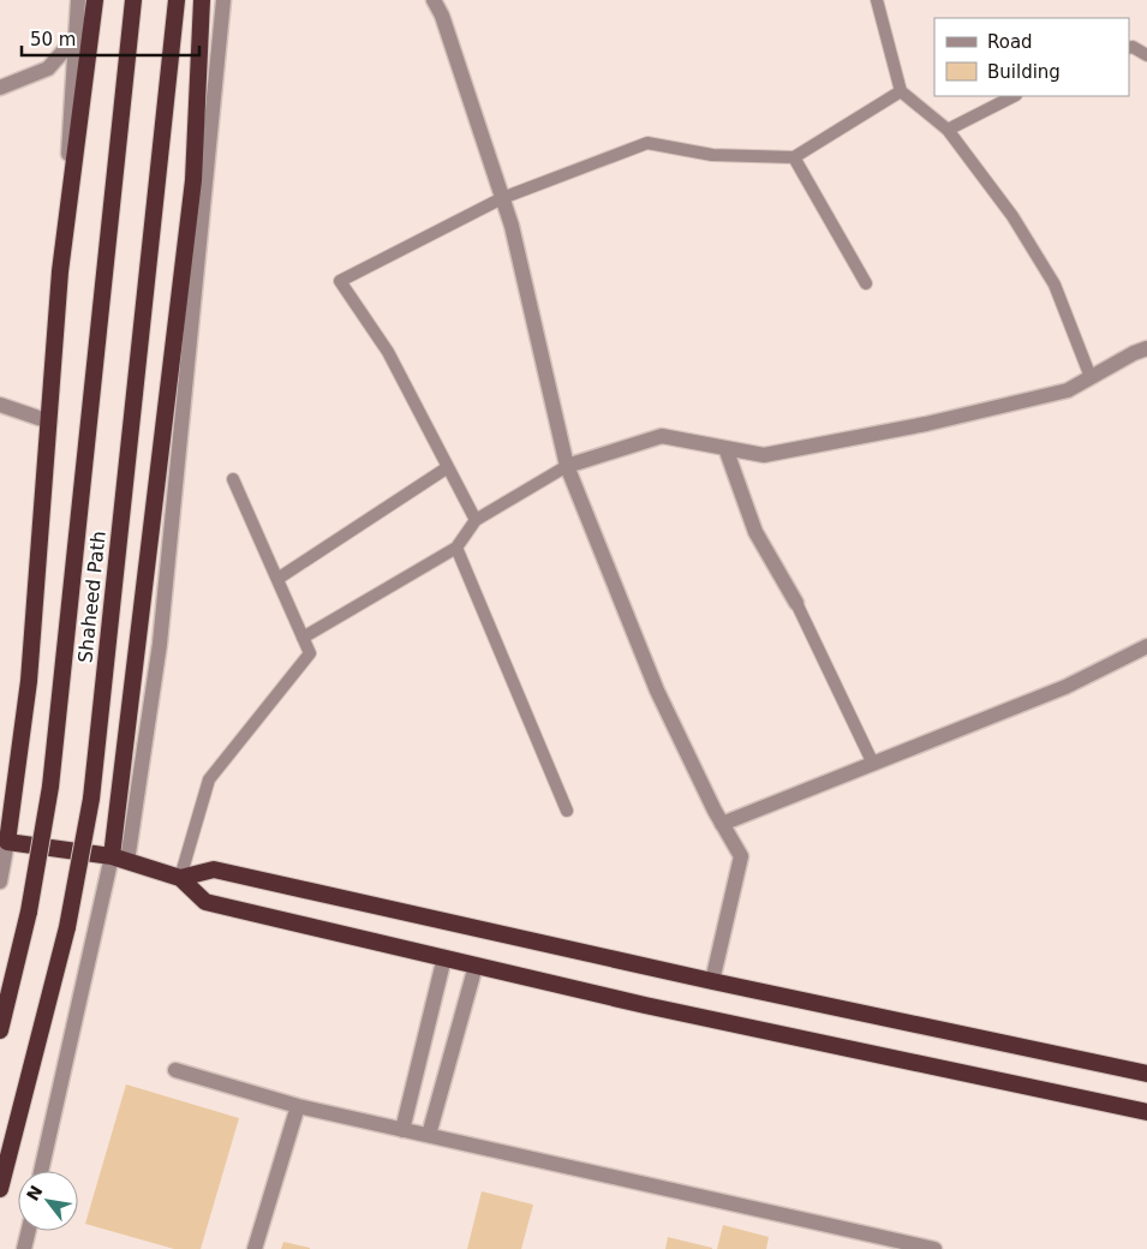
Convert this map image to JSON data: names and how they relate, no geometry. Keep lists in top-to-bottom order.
{
  "streets": {
    "highway": ["Shaheed Path"]
  },
  "legend": ["Road", "Building"],
  "scale_bar": "50 m",
  "north": "top left"
}
